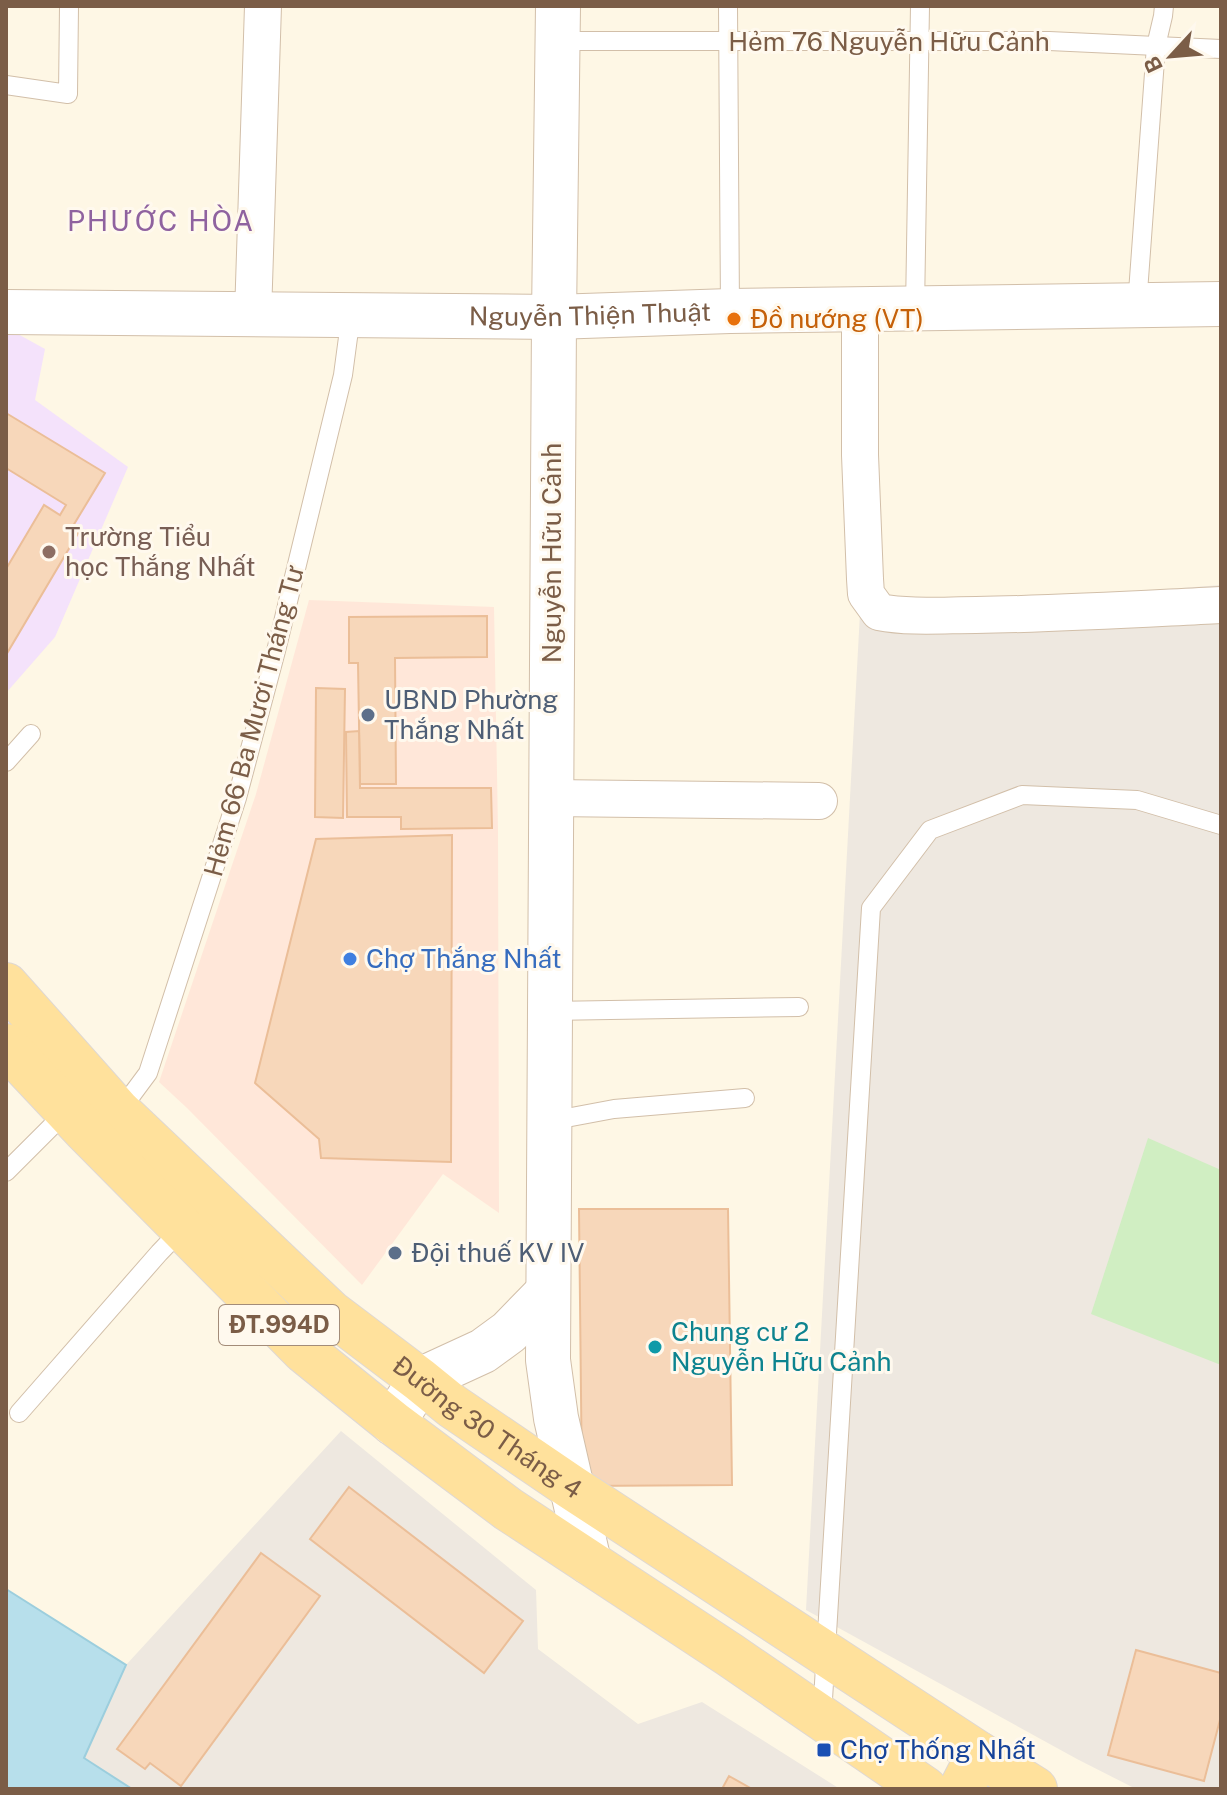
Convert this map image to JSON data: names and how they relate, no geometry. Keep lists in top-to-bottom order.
{
  "streets": {
    "main road": ["ĐT.994D", "Đường 30 Tháng 4"],
    "street": ["Nguyễn Thiện Thuật", "Nguyễn Hữu Cảnh"],
    "lane": ["Hẻm 76 Nguyễn Hữu Cảnh", "Hẻm 66 Ba Mươi Tháng Tư"]
  },
  "crossings": [
    ["Hẻm 76 Nguyễn Hữu Cảnh", "Nguyễn Hữu Cảnh"],
    ["Nguyễn Thiện Thuật", "Nguyễn Hữu Cảnh"],
    ["Nguyễn Thiện Thuật", "Hẻm 66 Ba Mươi Tháng Tư"],
    ["Nguyễn Hữu Cảnh", "Đường 30 Tháng 4"],
    ["Hẻm 66 Ba Mươi Tháng Tư", "Đường 30 Tháng 4"]
  ],
  "districts": ["PHƯỚC HÒA"],
  "places": {
    "other": [
      "Đồ nướng (VT)",
      "Trường Tiểu học Thắng Nhất",
      "UBND Phường Thắng Nhất",
      "Chợ Thắng Nhất",
      "Đội thuế KV IV",
      "Chung cư 2 Nguyễn Hữu Cảnh"
    ],
    "transit": ["Chợ Thống Nhất"]
  },
  "north": "bottom left"
}
